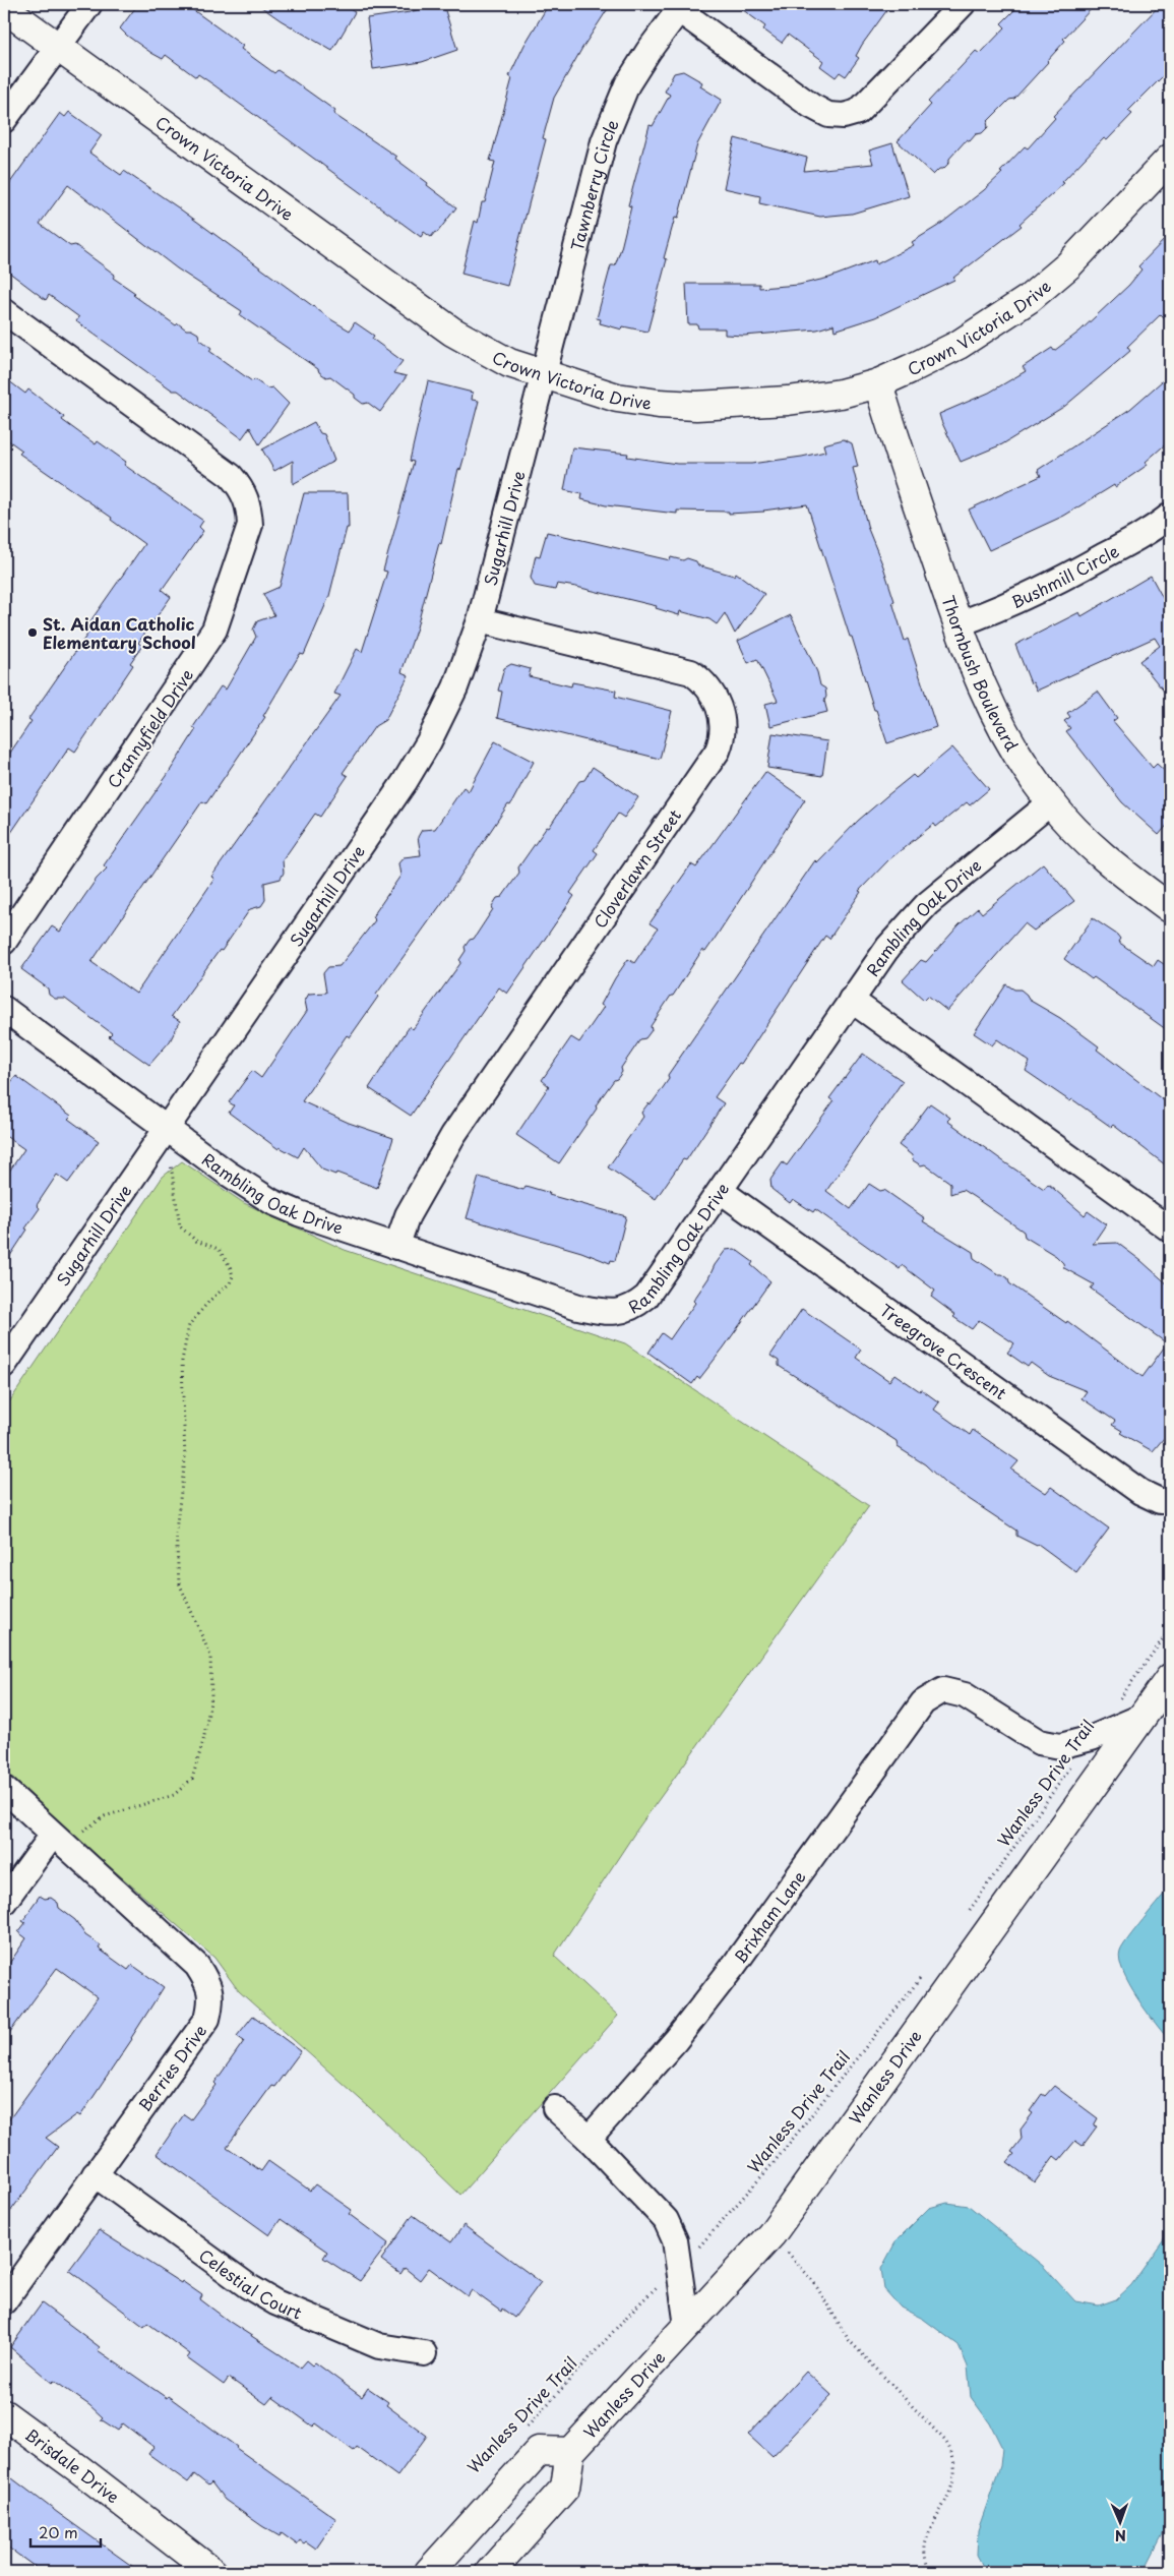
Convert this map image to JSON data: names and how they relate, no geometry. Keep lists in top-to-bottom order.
{
  "streets": {
    "street": [
      "Crown Victoria Drive",
      "Tawnberry Circle",
      "Sugarhill Drive",
      "Bushmill Circle",
      "Thornbush Boulevard",
      "Crannyfield Drive",
      "Cloverlawn Street",
      "Rambling Oak Drive",
      "Treegrove Crescent",
      "Brixham Lane",
      "Berries Drive",
      "Wanless Drive",
      "Celestial Court",
      "Brisdale Drive"
    ],
    "path": ["Wanless Drive Trail"]
  },
  "crossings": [
    ["Crown Victoria Drive", "Tawnberry Circle"],
    ["Crown Victoria Drive", "Sugarhill Drive"],
    ["Crown Victoria Drive", "Thornbush Boulevard"],
    ["Tawnberry Circle", "Sugarhill Drive"],
    ["Sugarhill Drive", "Cloverlawn Street"],
    ["Sugarhill Drive", "Rambling Oak Drive"],
    ["Bushmill Circle", "Thornbush Boulevard"],
    ["Thornbush Boulevard", "Rambling Oak Drive"],
    ["Cloverlawn Street", "Rambling Oak Drive"],
    ["Rambling Oak Drive", "Treegrove Crescent"],
    ["Wanless Drive Trail", "Brixham Lane"],
    ["Brixham Lane", "Wanless Drive"],
    ["Berries Drive", "Celestial Court"]
  ],
  "places": ["St. Aidan Catholic Elementary School"],
  "scale_bar": "20 m",
  "north": "bottom"
}
